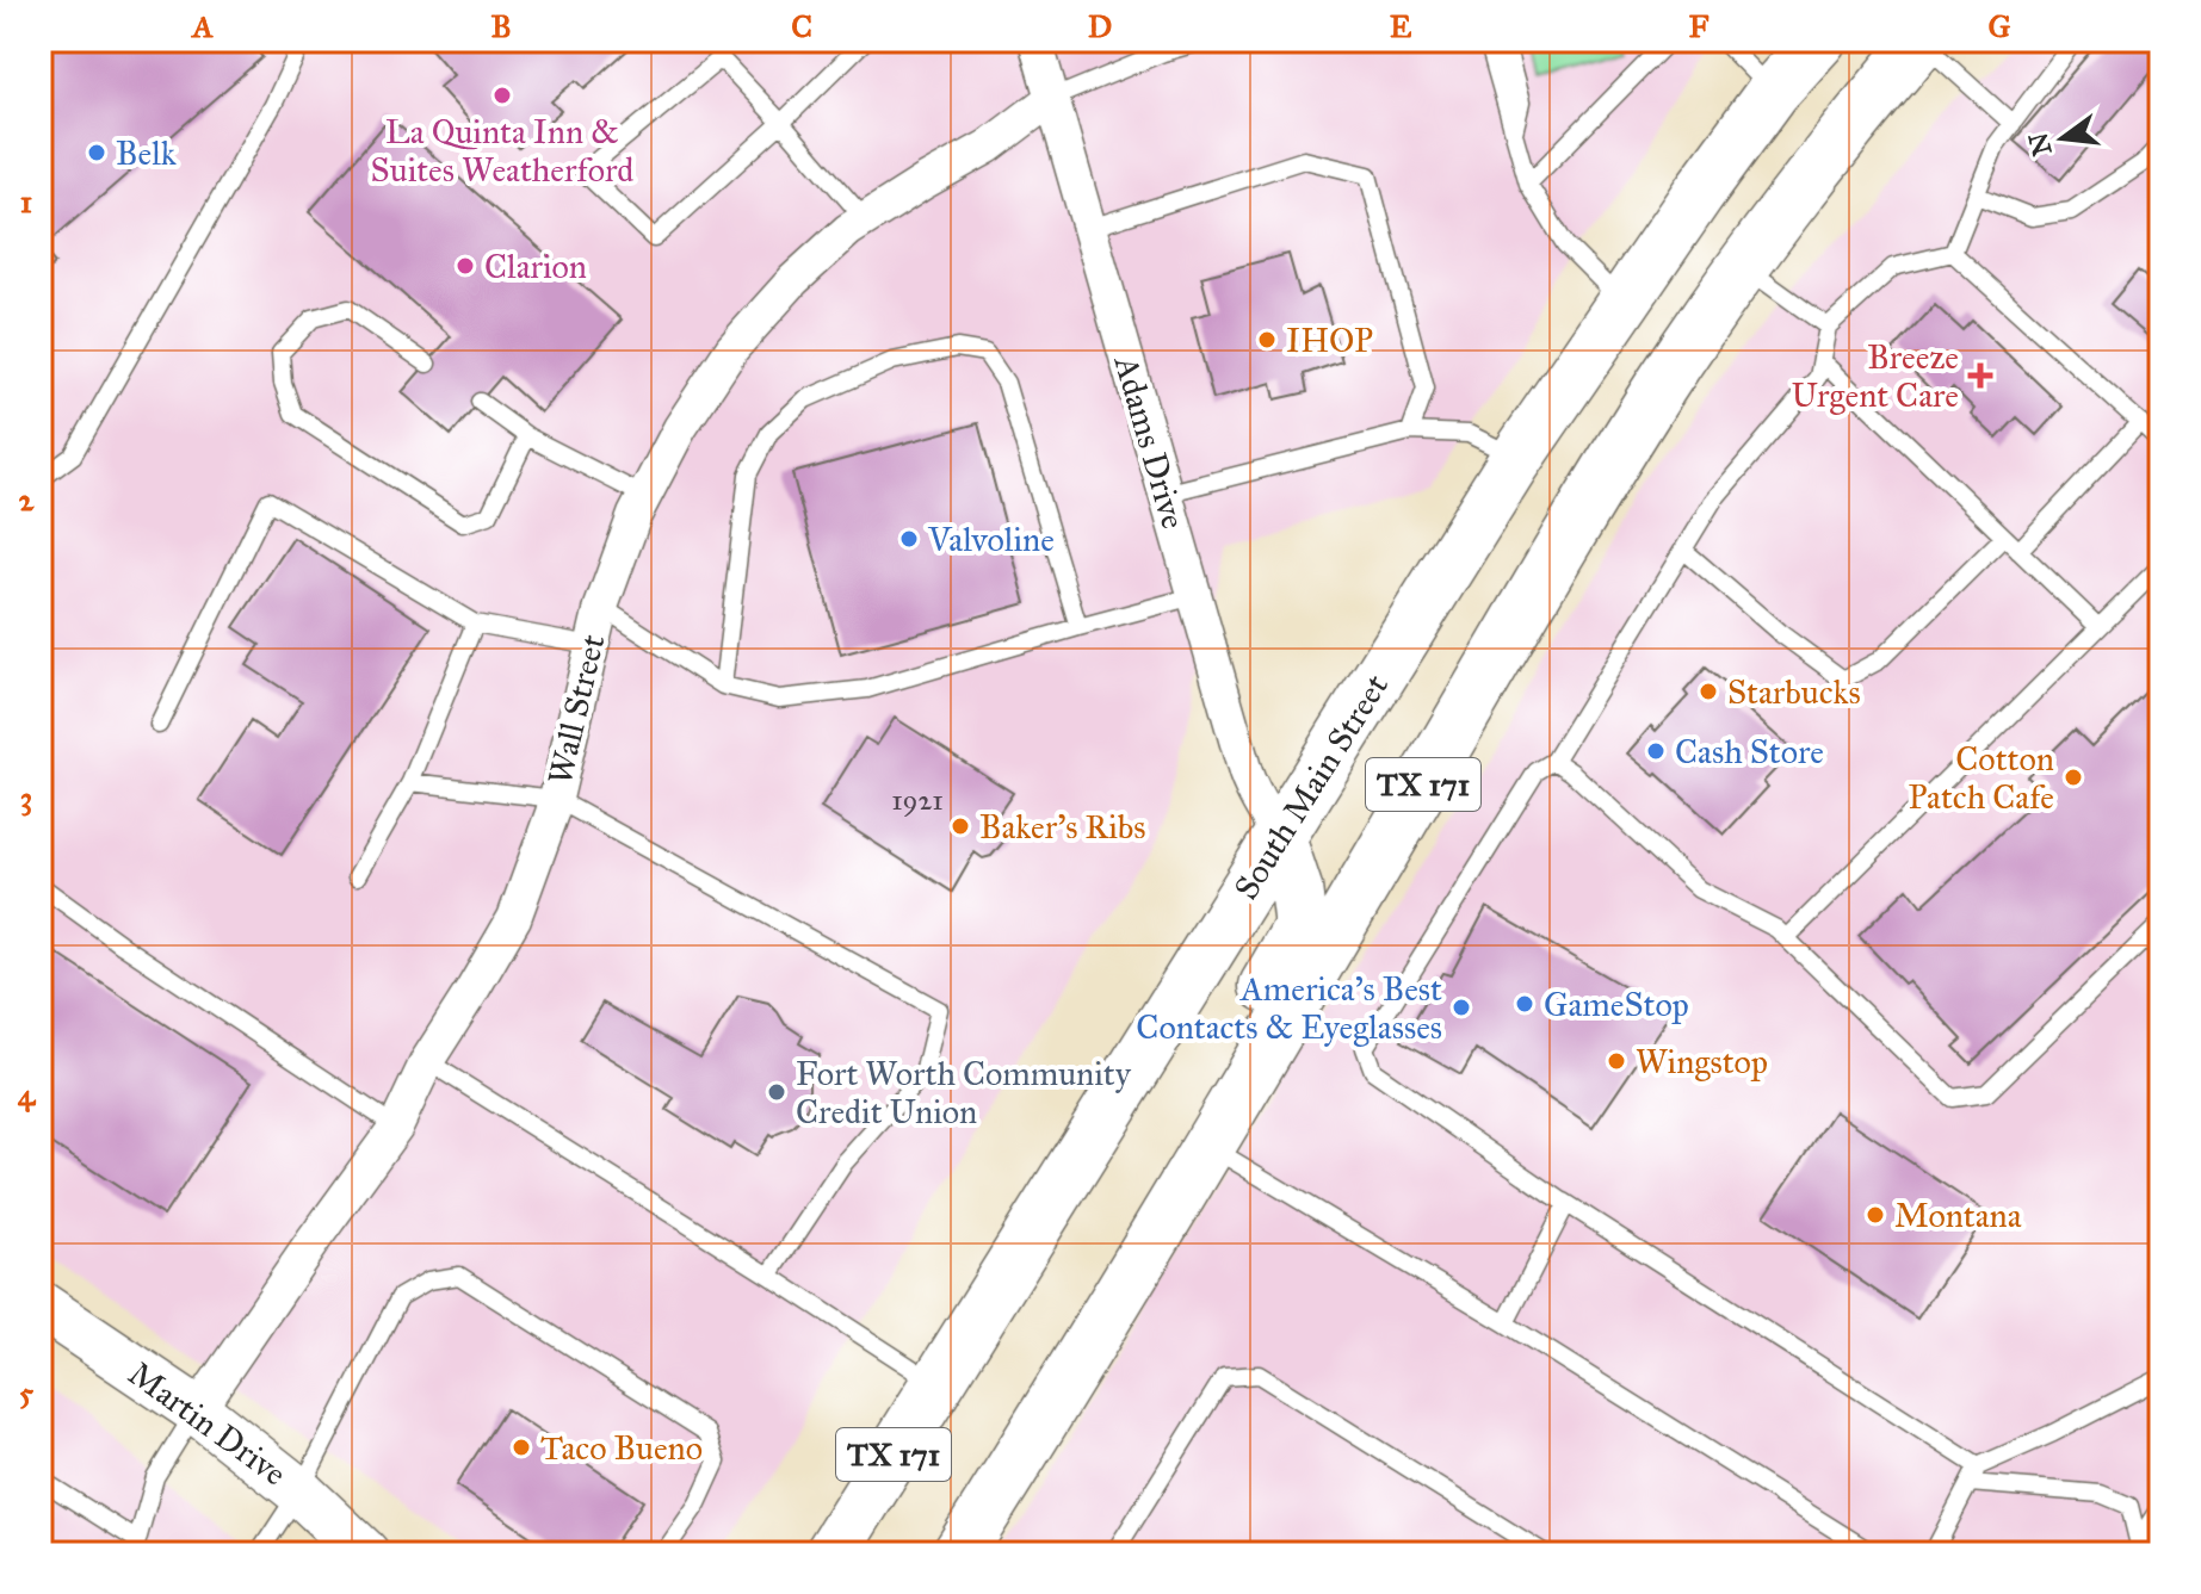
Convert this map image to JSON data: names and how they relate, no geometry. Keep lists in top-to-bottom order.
{
  "streets": {
    "main road": ["TX 171", "South Main Street"],
    "street": ["Adams Drive", "Wall Street", "Martin Drive"]
  },
  "crossings": [
    ["Adams Drive", "Wall Street"],
    ["Adams Drive", "South Main Street"],
    ["Wall Street", "Martin Drive"]
  ],
  "places": {
    "other": [
      "La Quinta Inn & Suites Weatherford",
      "Belk",
      "Clarion",
      "IHOP",
      "Valvoline",
      "Starbucks",
      "Cash Store",
      "Cotton Patch Cafe",
      "Baker's Ribs",
      "GameStop",
      "America's Best Contacts & Eyeglasses",
      "Wingstop",
      "Fort Worth Community Credit Union",
      "Montana",
      "Taco Bueno"
    ],
    "health": ["Breeze Urgent Care"]
  },
  "house_numbers": ["1921"],
  "north": "left",
  "grid": {
    "columns": [
      "A",
      "B",
      "C",
      "D",
      "E",
      "F",
      "G"
    ],
    "rows": [
      "1",
      "2",
      "3",
      "4",
      "5"
    ]
  }
}
